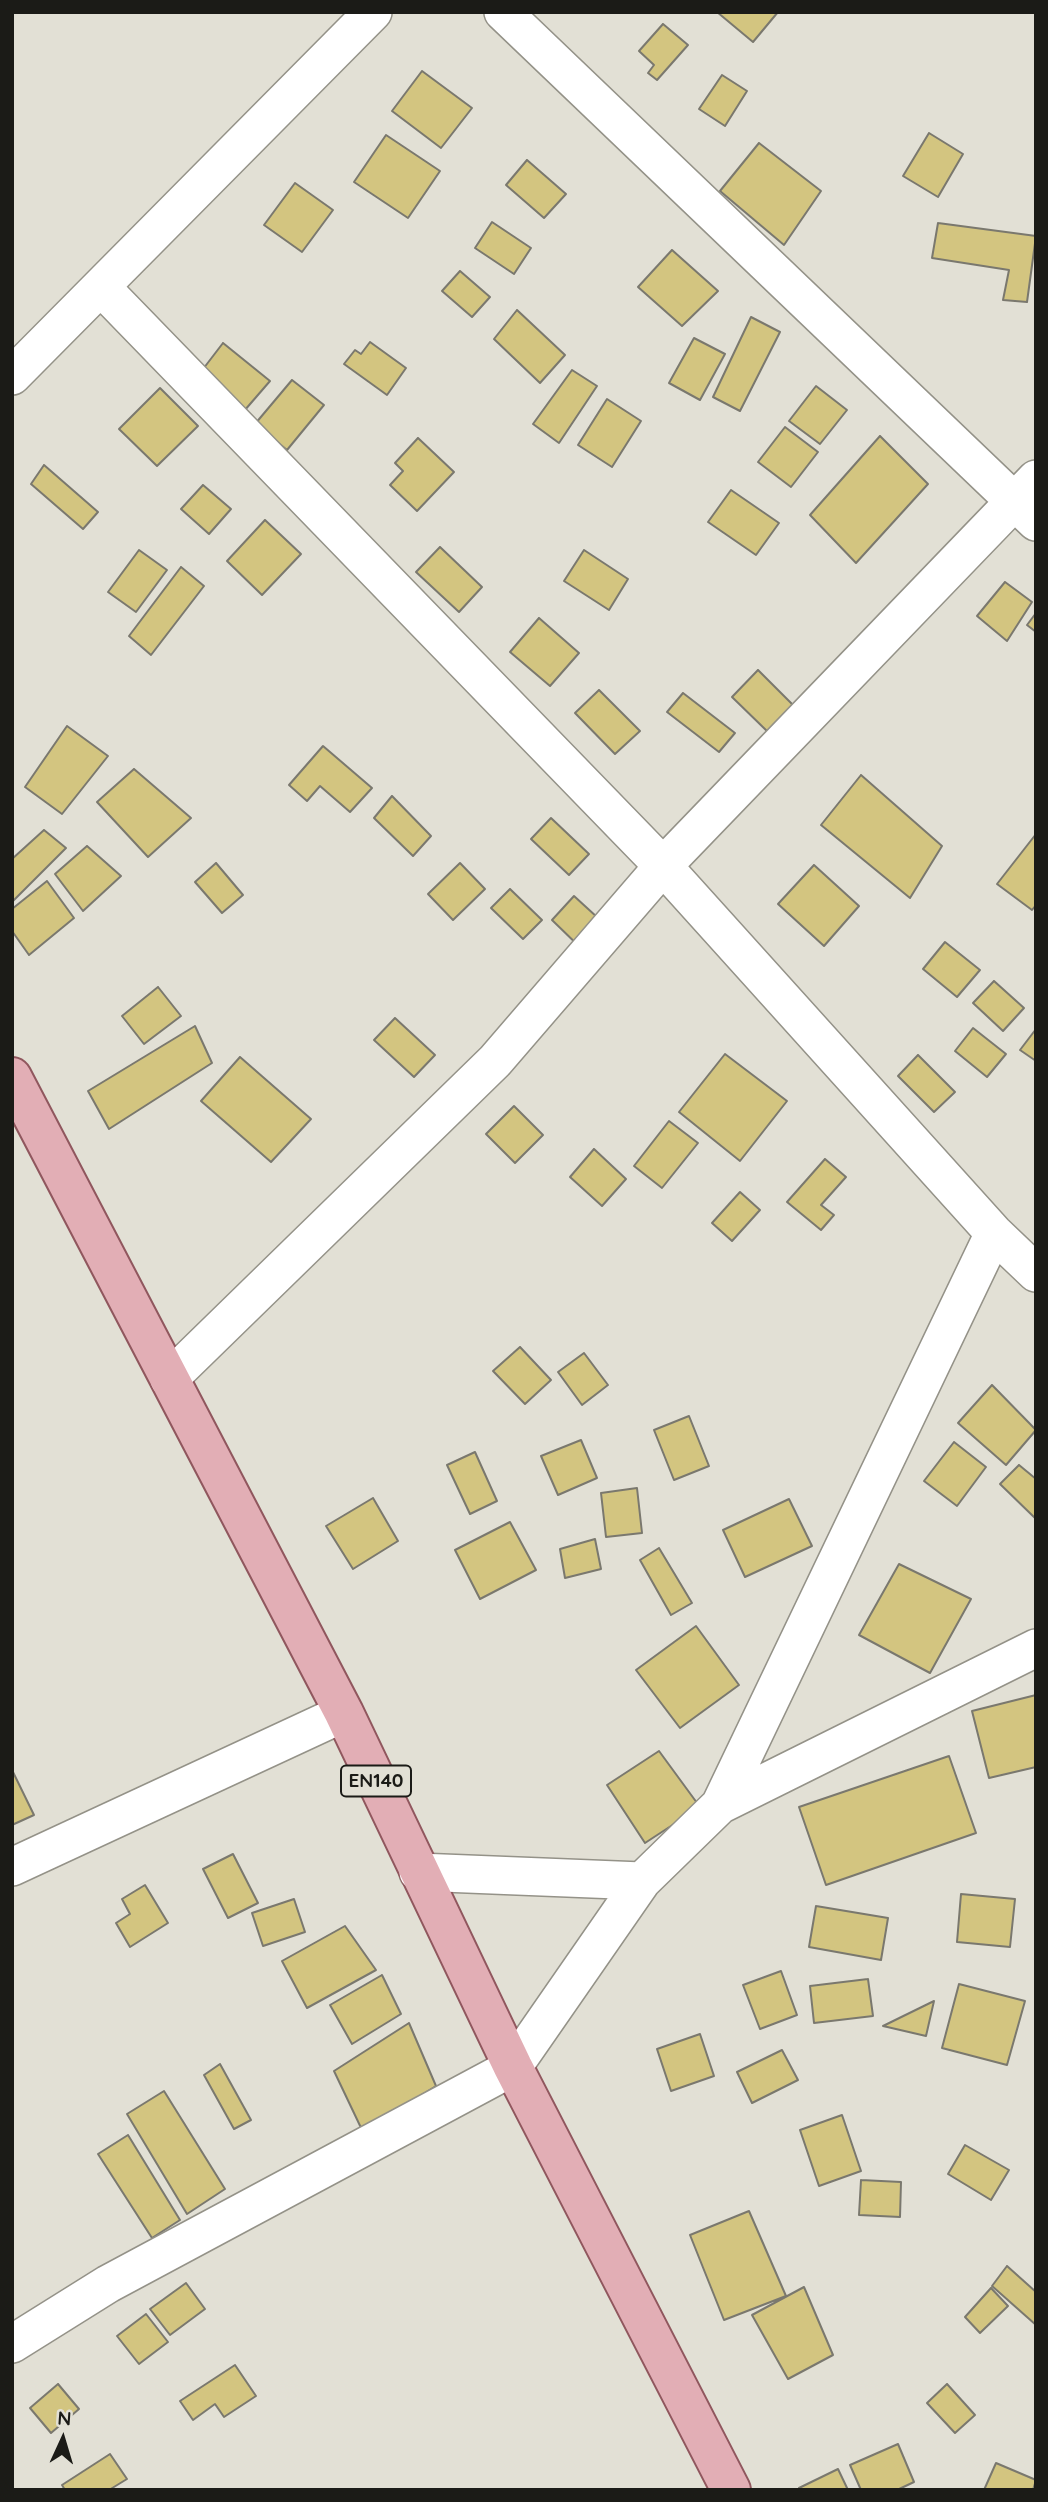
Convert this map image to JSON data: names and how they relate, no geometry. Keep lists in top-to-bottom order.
{
  "streets": {
    "main road": ["EN140"]
  },
  "north": "top"
}
